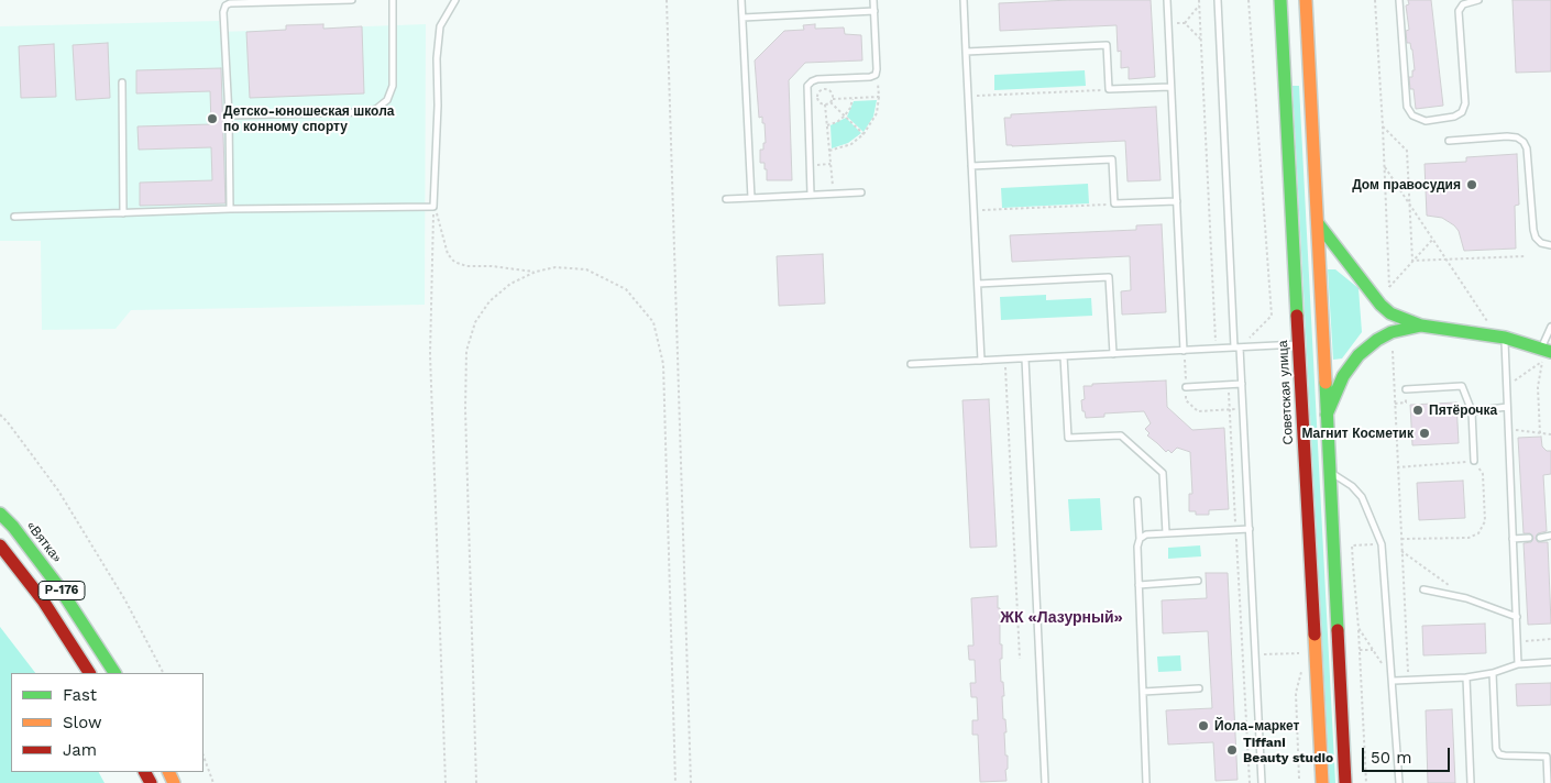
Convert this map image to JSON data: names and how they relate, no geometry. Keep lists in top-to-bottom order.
{
  "streets": {
    "main road": ["Советская улица", "«Вятка»", "Р-176"]
  },
  "districts": ["ЖК «Лазурный»"],
  "places": [
    "Детско-юношеская школа по конному спорту",
    "Дом правосудия",
    "Пятёрочка",
    "Магнит Косметик",
    "Йола-маркет",
    "Tiffani Beauty studio"
  ],
  "legend": ["Fast", "Slow", "Jam"],
  "scale_bar": "50 m"
}
